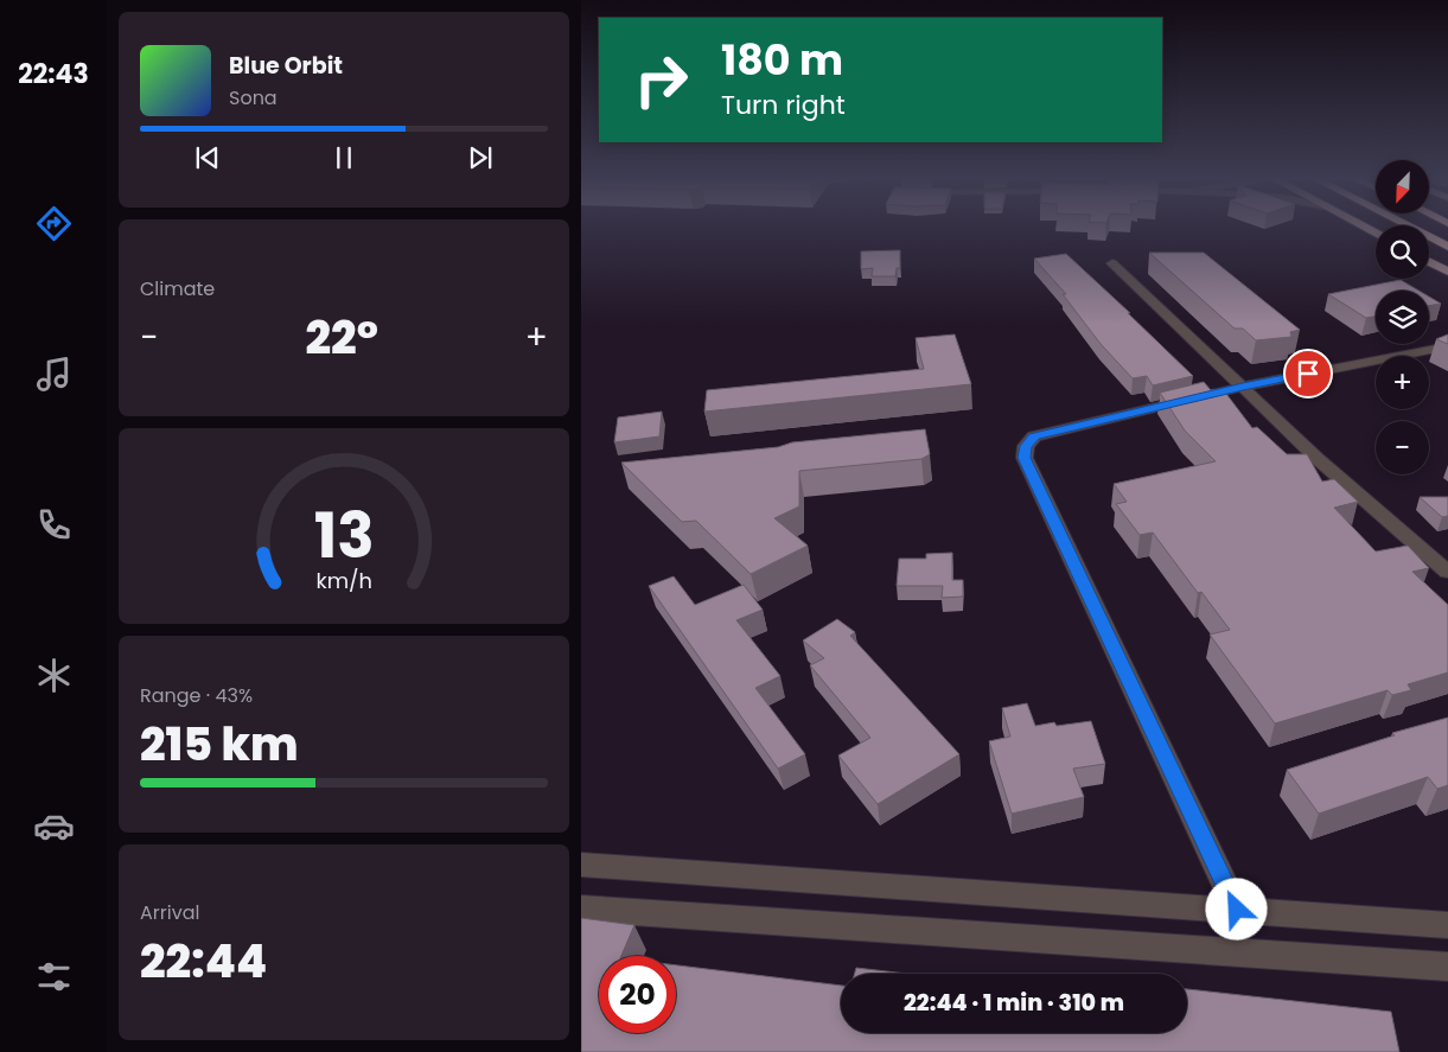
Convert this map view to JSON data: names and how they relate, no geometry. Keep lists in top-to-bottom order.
{
  "north": "bottom left",
  "page": {
    "tabs": "22:43",
    "turn": ["180 m", "Turn right"],
    "song": ["Blue Orbit", "Sona"],
    "map_buttons": ["+", "−"],
    "tile": [
      "Climate",
      ["Range · 43%", "215 km"],
      ["Arrival", "22:44"]
    ],
    "heat": ["−", "22°", "+"],
    "limit": "20",
    "trip": "22:44 · 1 min · 310 m",
    "gauge": ["13", "km/h"]
  }
}
